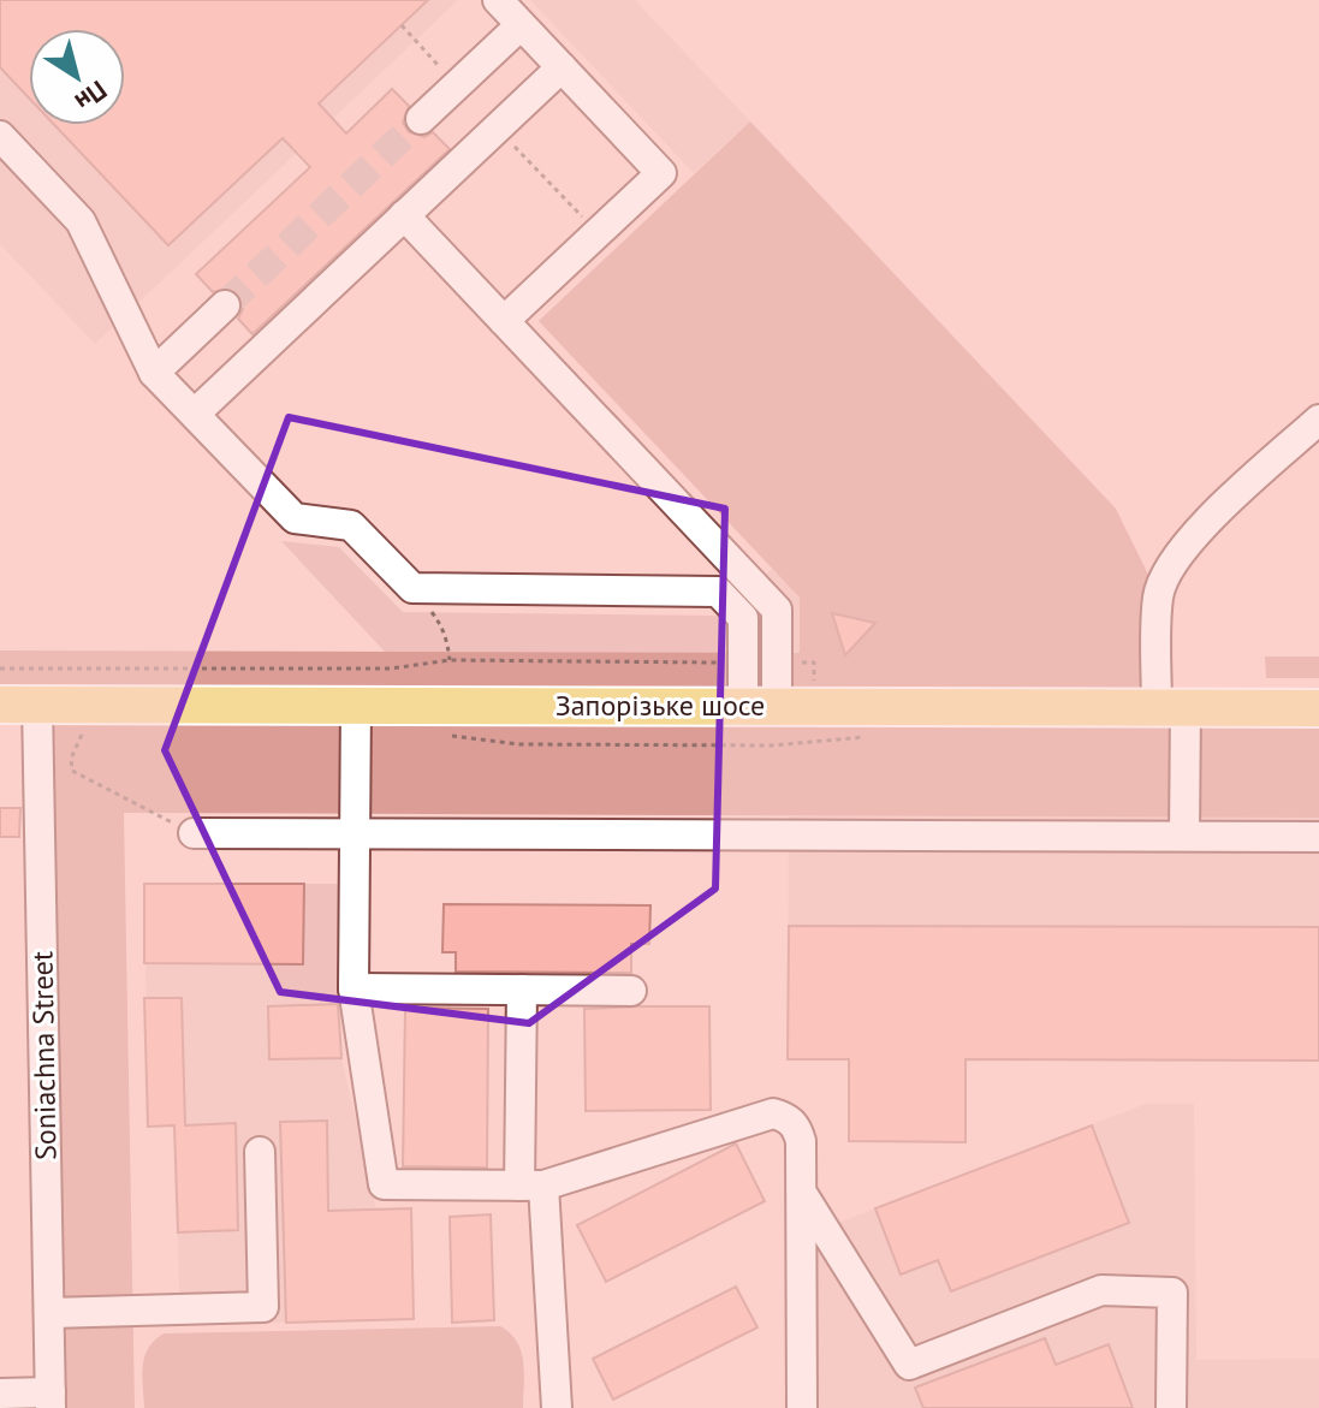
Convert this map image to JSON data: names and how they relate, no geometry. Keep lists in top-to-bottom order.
{
  "streets": {
    "main road": ["Запорізьке шосе"],
    "street": ["Soniachna Street"]
  },
  "crossings": [
    ["Запорізьке шосе", "Soniachna Street"]
  ],
  "north": "bottom right"
}
